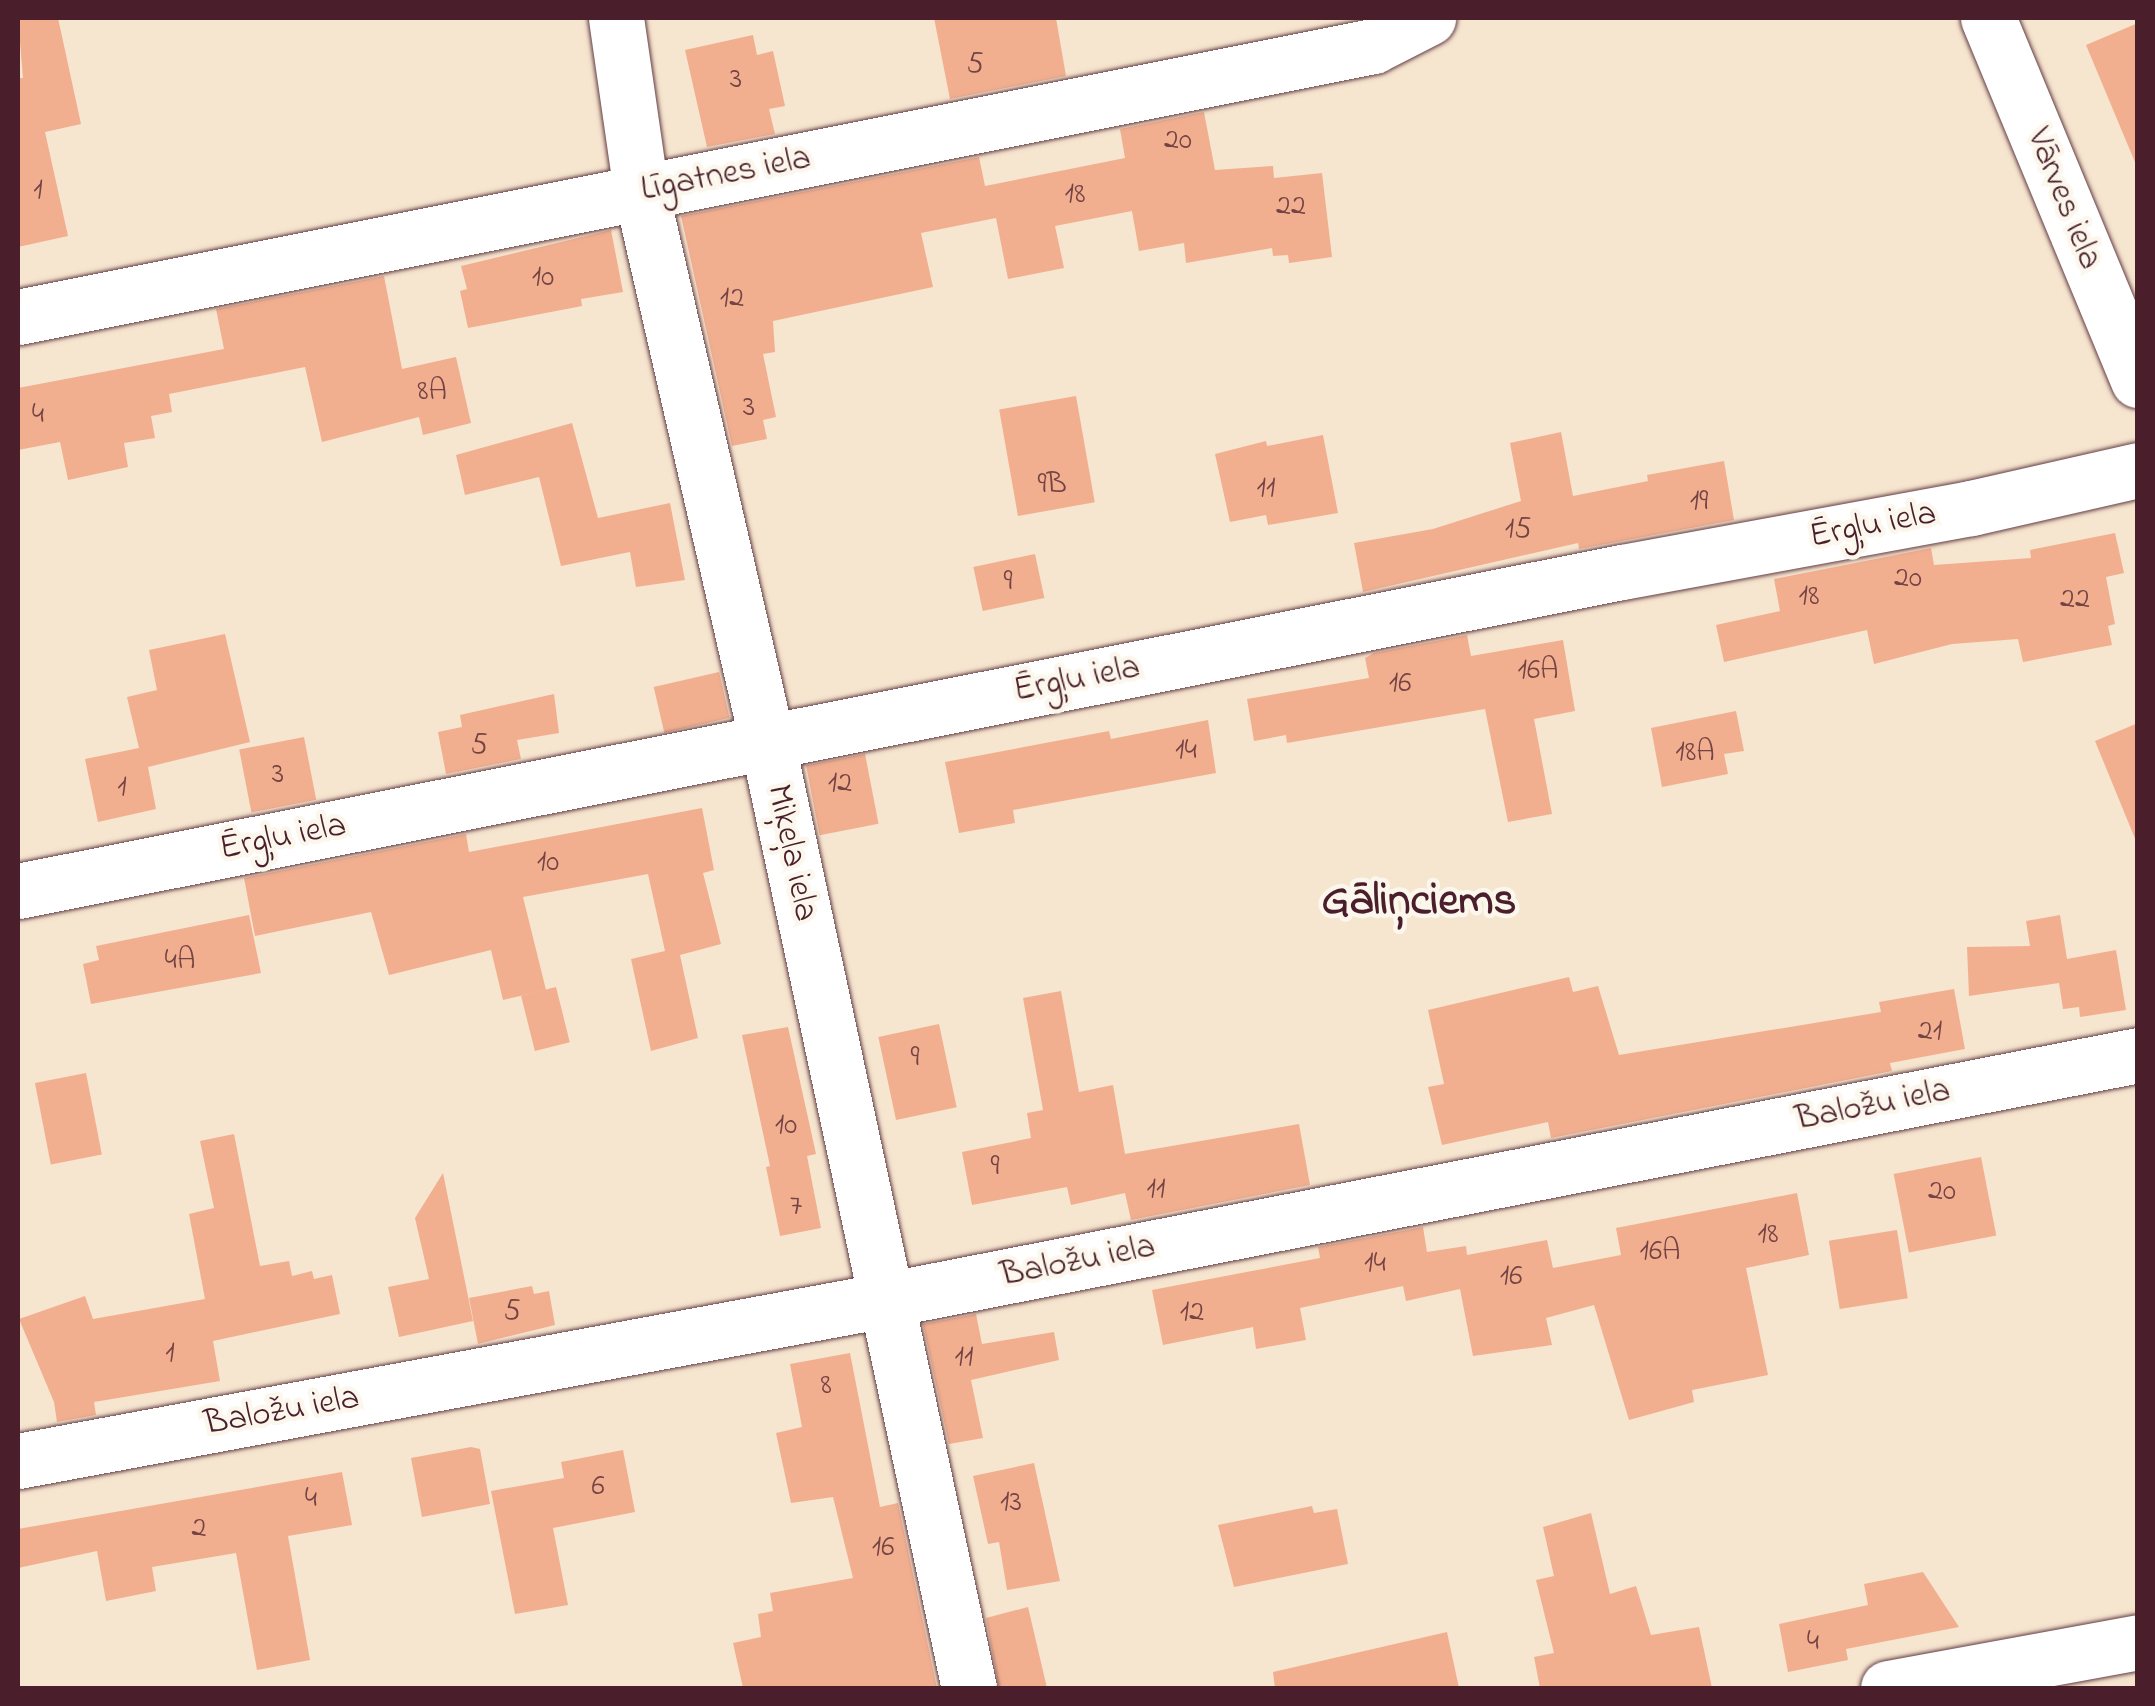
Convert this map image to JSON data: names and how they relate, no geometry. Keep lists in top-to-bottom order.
{
  "streets": {
    "street": [
      "Līgatnes iela",
      "Vārves iela",
      "Ērgļu iela",
      "Miķeļa iela",
      "Baložu iela"
    ]
  },
  "crossings": [
    ["Līgatnes iela", "Miķeļa iela"],
    ["Ērgļu iela", "Miķeļa iela"],
    ["Miķeļa iela", "Baložu iela"]
  ],
  "districts": ["Gāliņciems"],
  "house_numbers": [
    "5",
    "3",
    "20",
    "1",
    "18",
    "22",
    "10",
    "12",
    "8A",
    "3",
    "4",
    "9B",
    "11",
    "19",
    "15",
    "20",
    "9",
    "18",
    "22",
    "16A",
    "16",
    "5",
    "14",
    "18A",
    "3",
    "12",
    "1",
    "10",
    "4A",
    "21",
    "9",
    "10",
    "9",
    "11",
    "20",
    "7",
    "18",
    "16A",
    "14",
    "16",
    "5",
    "12",
    "1",
    "11",
    "8",
    "6",
    "4",
    "13",
    "2",
    "16",
    "4"
  ]
}
